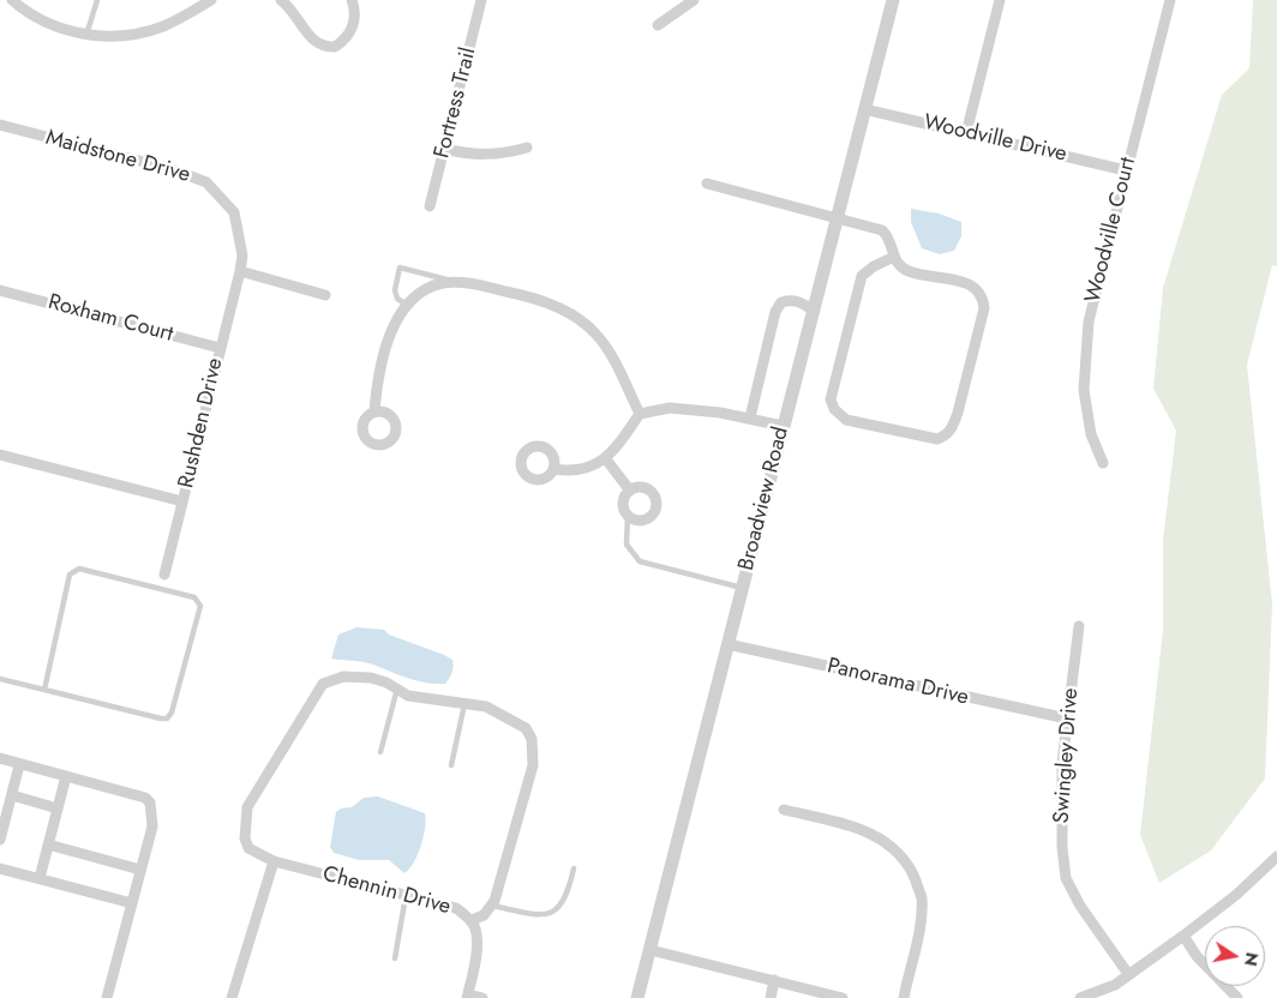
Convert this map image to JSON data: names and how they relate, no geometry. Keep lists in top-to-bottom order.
{
  "streets": {
    "street": [
      "Fortress Trail",
      "Woodville Drive",
      "Maidstone Drive",
      "Woodville Court",
      "Roxham Court",
      "Rushden Drive",
      "Broadview Road",
      "Panorama Drive",
      "Swingley Drive",
      "Chennin Drive"
    ]
  },
  "crossings": [
    ["Woodville Drive", "Woodville Court"],
    ["Woodville Drive", "Broadview Road"],
    ["Maidstone Drive", "Rushden Drive"],
    ["Roxham Court", "Rushden Drive"],
    ["Broadview Road", "Panorama Drive"],
    ["Panorama Drive", "Swingley Drive"]
  ],
  "north": "right"
}
